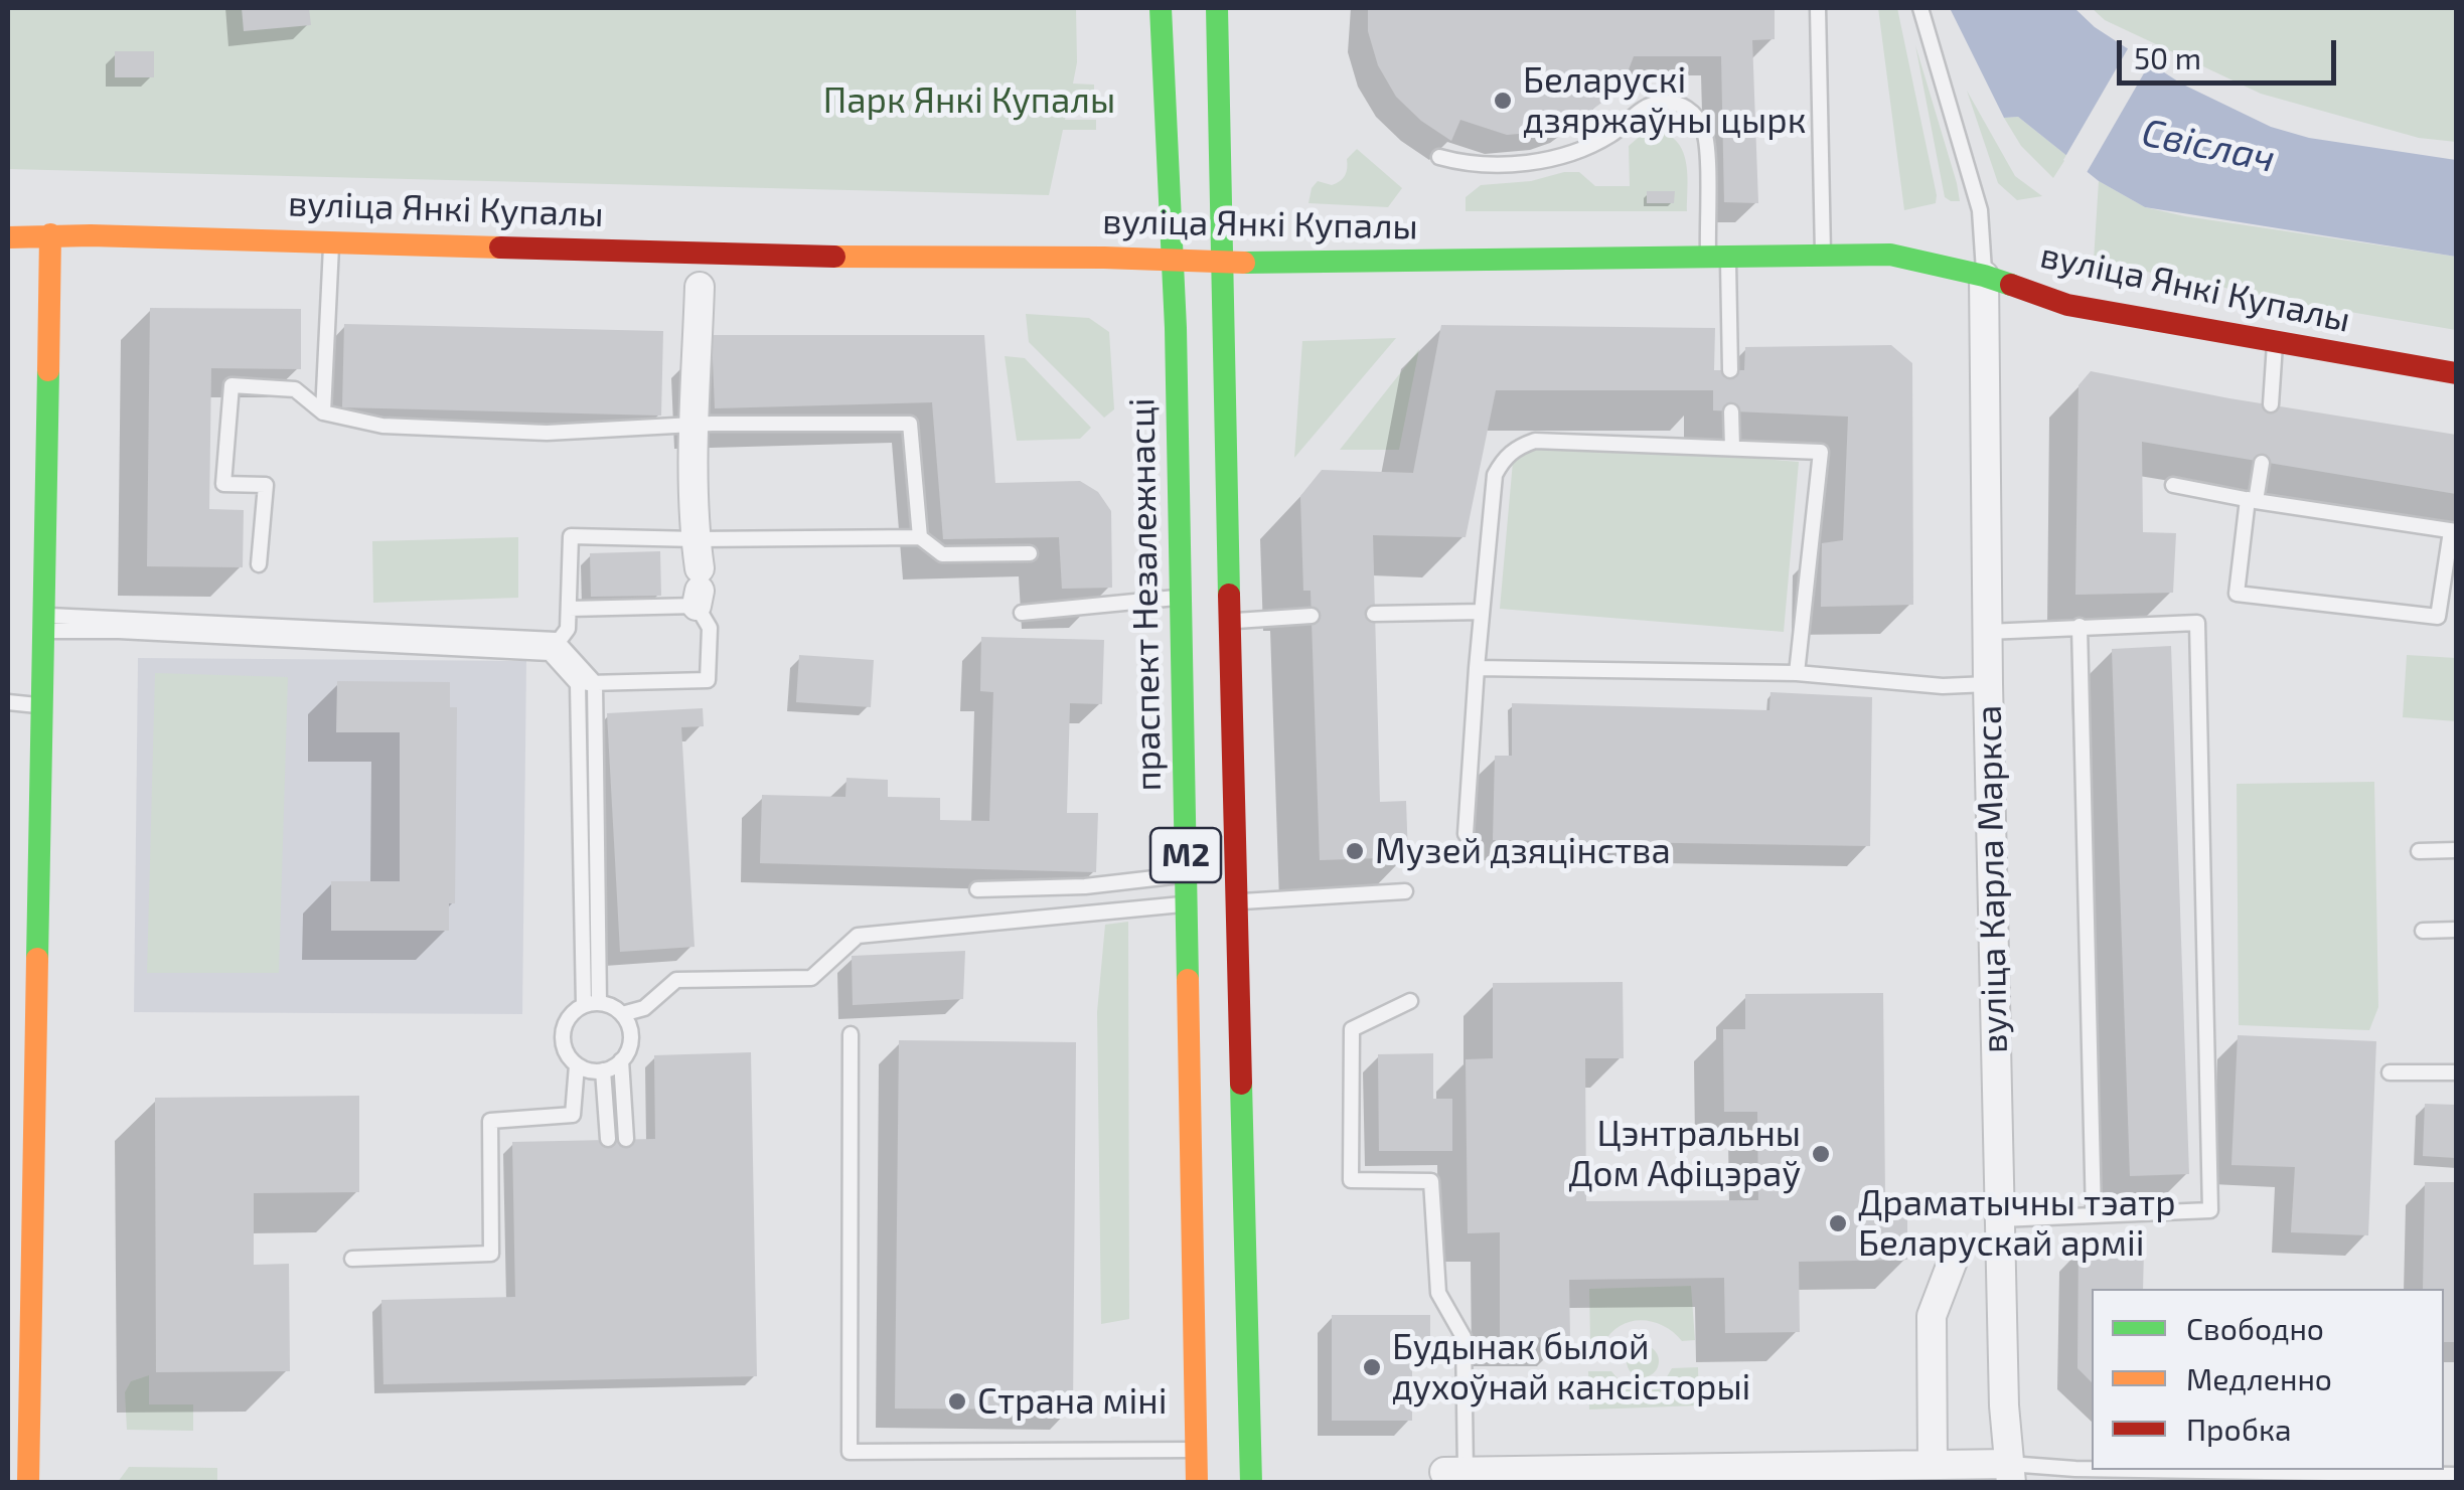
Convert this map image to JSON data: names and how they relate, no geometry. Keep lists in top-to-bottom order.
{
  "streets": {
    "main road": ["вуліца Янкі Купалы", "праспект Незалежнасці", "М2"],
    "street": ["вуліца Карла Маркса"]
  },
  "crossings": [
    ["вуліца Янкі Купалы", "праспект Незалежнасці"],
    ["вуліца Янкі Купалы", "М2"],
    ["вуліца Янкі Купалы", "вуліца Карла Маркса"]
  ],
  "water": ["Свіслач"],
  "parks": ["Парк Янкі Купалы"],
  "places": [
    "Беларускі дзяржаўны цырк",
    "Музей дзяцінства",
    "Цэнтральны Дом Афіцэраў",
    "Драматычны тэатр Беларускай арміі",
    "Будынак былой духоўнай кансісторыі",
    "Страна міні"
  ],
  "legend": ["Свободно", "Медленно", "Пробка"],
  "scale_bar": "50 m"
}
